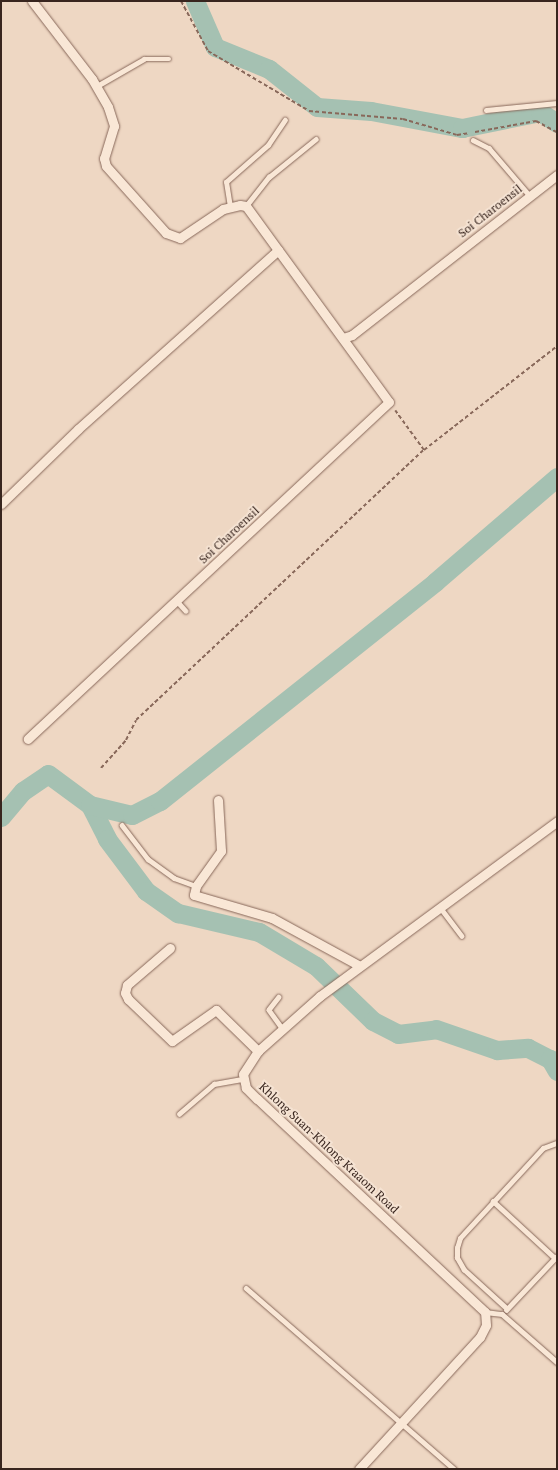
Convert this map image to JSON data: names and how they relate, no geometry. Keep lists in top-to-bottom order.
{
  "streets": {
    "street": ["Soi Charoensil", "Khlong Suan-Khlong Kraaom Road"]
  }
}
